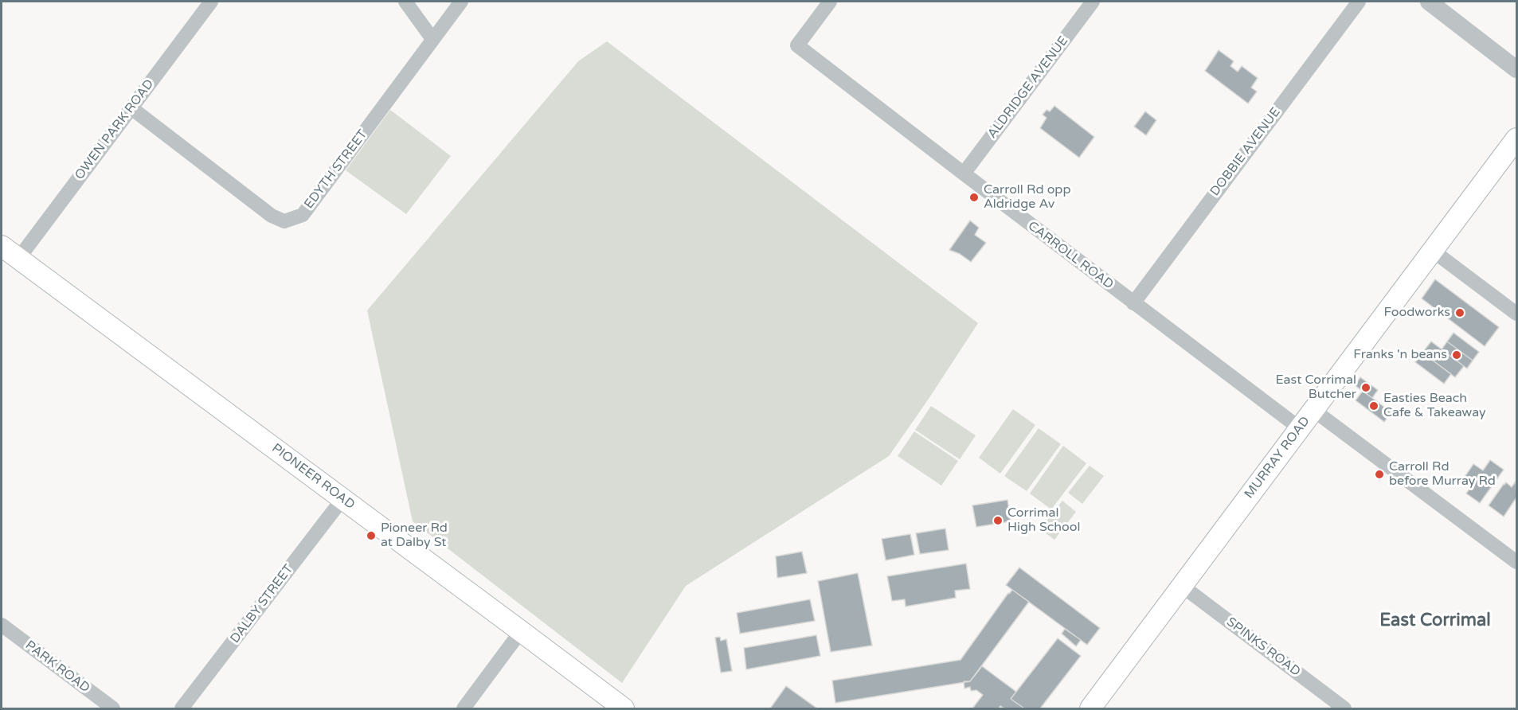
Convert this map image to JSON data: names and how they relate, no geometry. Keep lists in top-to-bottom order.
{
  "streets": {
    "main road": ["MURRAY ROAD", "PIONEER ROAD"],
    "street": [
      "ALDRIDGE AVENUE",
      "OWEN PARK ROAD",
      "DOBBIE AVENUE",
      "EDYTH STREET",
      "CARROLL ROAD",
      "DALBY STREET",
      "SPINKS ROAD",
      "PARK ROAD"
    ]
  },
  "crossings": [
    ["ALDRIDGE AVENUE", "CARROLL ROAD"],
    ["OWEN PARK ROAD", "EDYTH STREET"],
    ["OWEN PARK ROAD", "PIONEER ROAD"],
    ["DOBBIE AVENUE", "CARROLL ROAD"],
    ["CARROLL ROAD", "MURRAY ROAD"],
    ["MURRAY ROAD", "SPINKS ROAD"],
    ["PIONEER ROAD", "DALBY STREET"]
  ],
  "districts": ["East Corrimal"],
  "places": [
    "Carroll Rd opp Aldridge Av",
    "Foodworks",
    "Franks 'n beans",
    "East Corrimal Butcher",
    "Easties Beach Cafe & Takeaway",
    "Carroll Rd before Murray Rd",
    "Corrimal High School",
    "Pioneer Rd at Dalby St"
  ]
}
